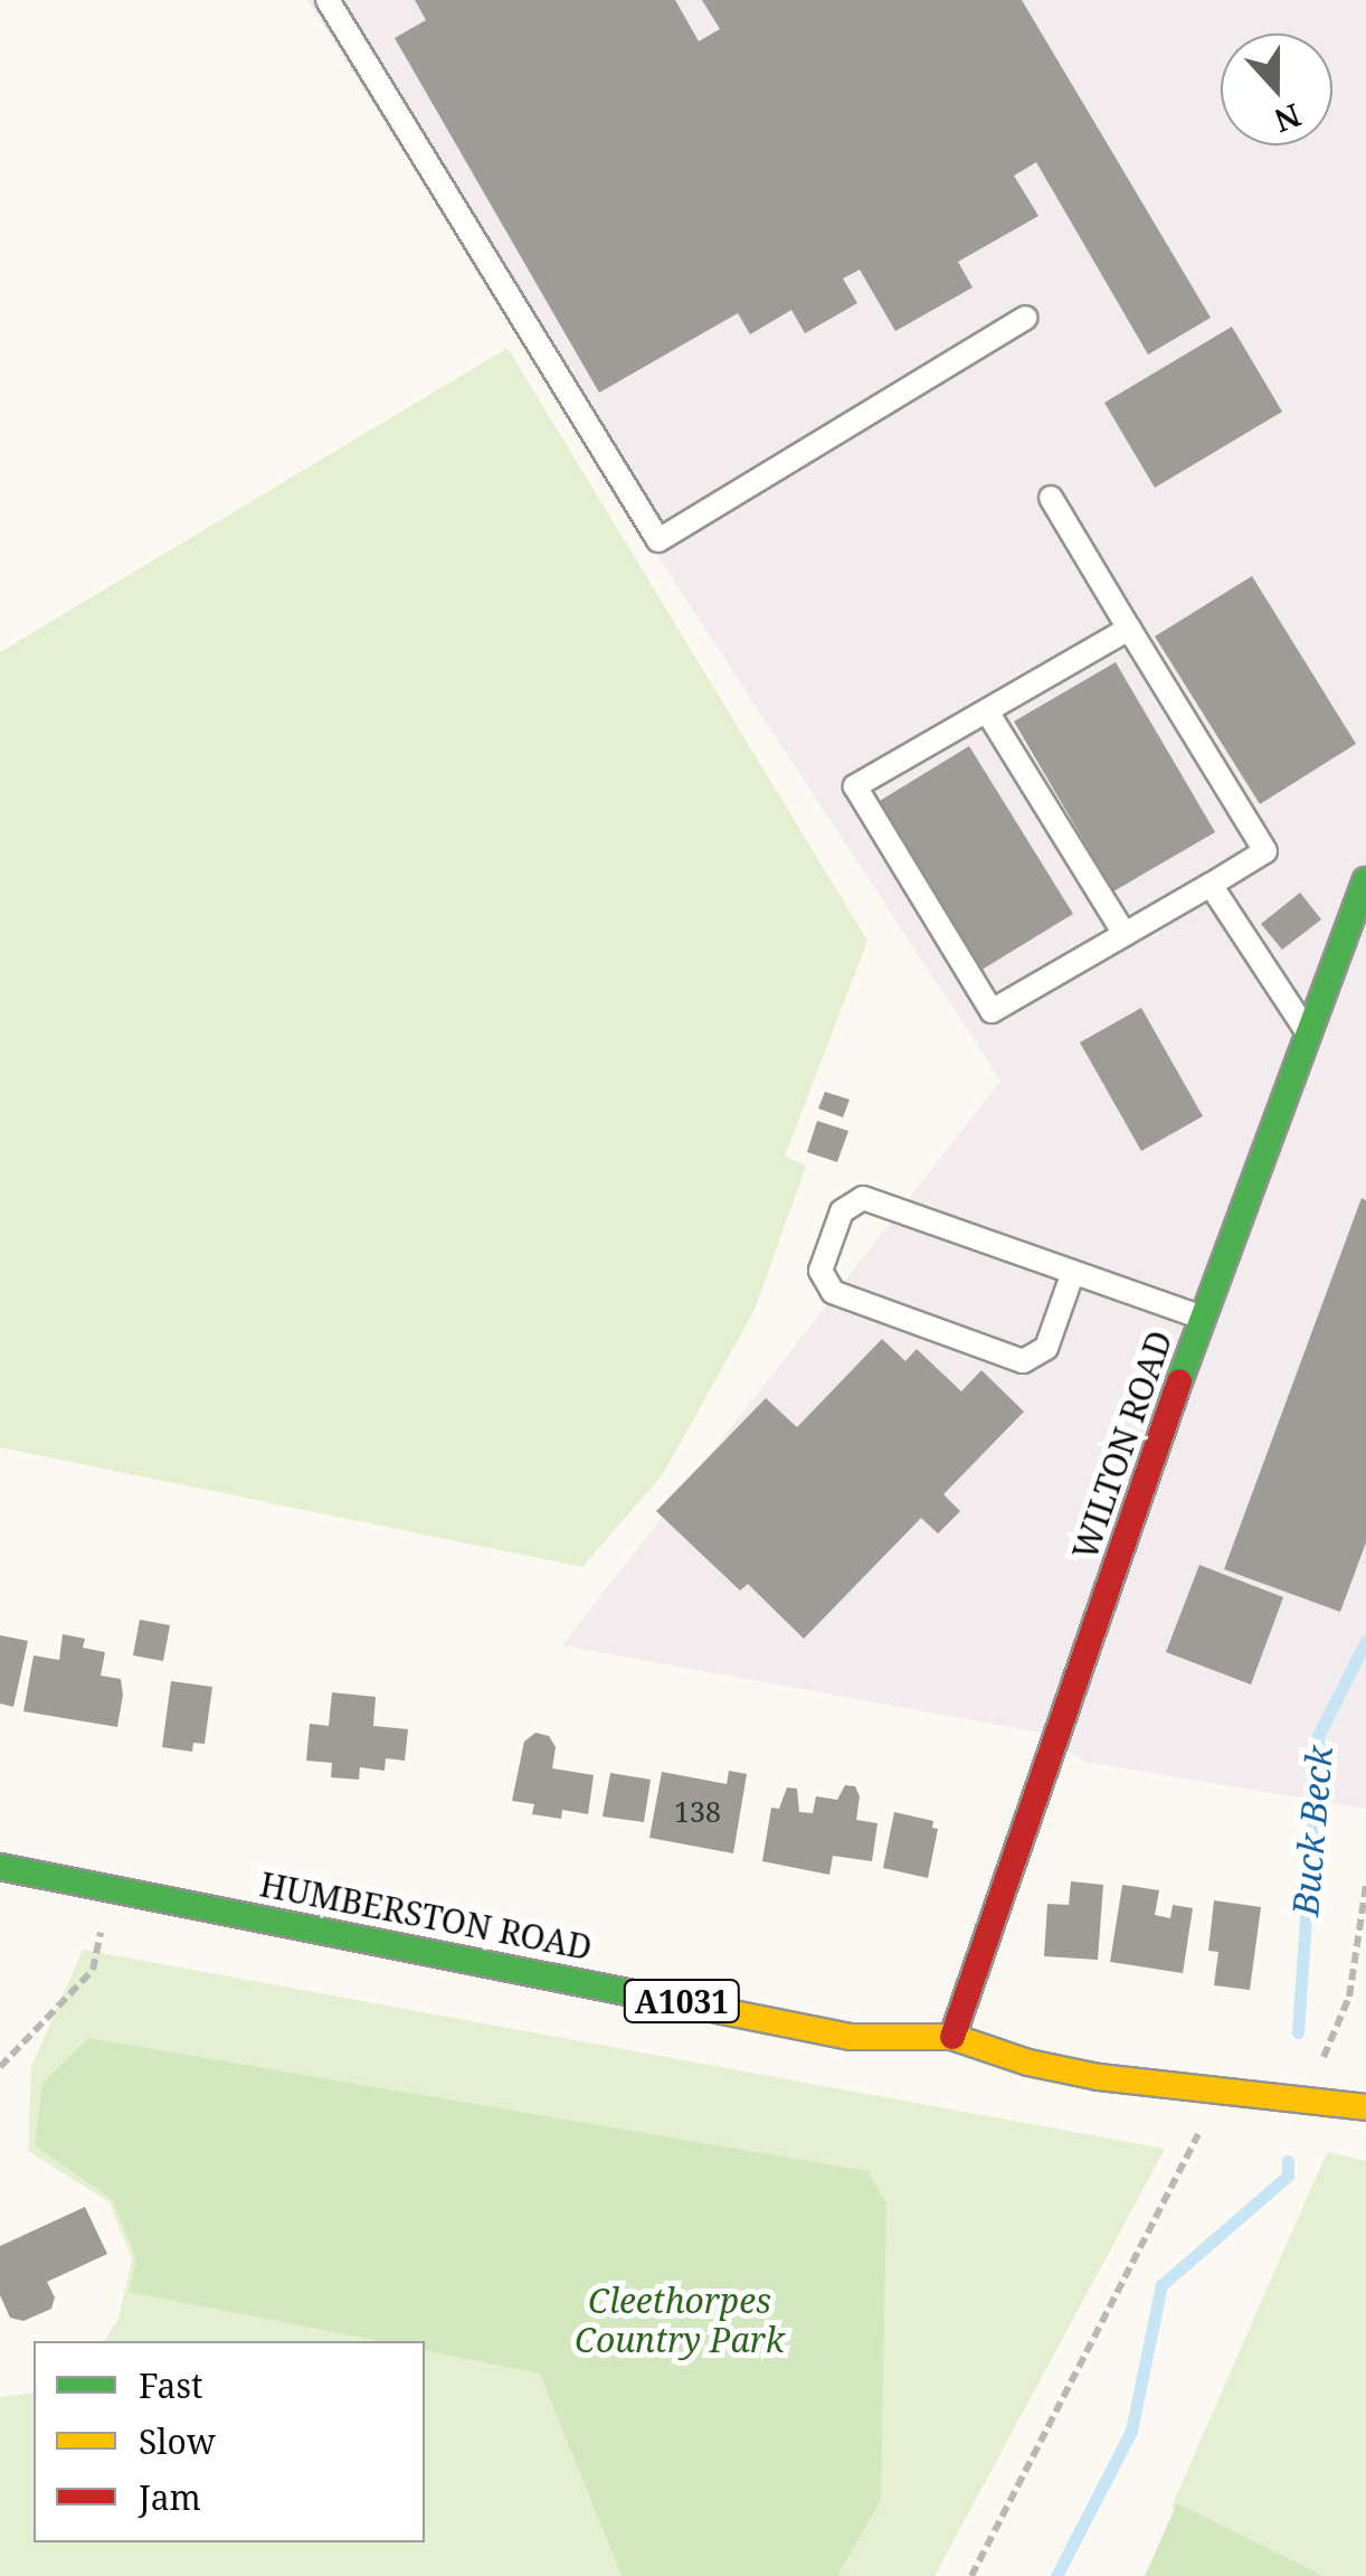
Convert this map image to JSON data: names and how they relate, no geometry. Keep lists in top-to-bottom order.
{
  "streets": {
    "main road": ["WILTON ROAD", "HUMBERSTON ROAD", "A1031"]
  },
  "crossings": [
    ["WILTON ROAD", "HUMBERSTON ROAD"]
  ],
  "water": ["Buck Beck"],
  "parks": ["Cleethorpes Country Park"],
  "house_numbers": ["138"],
  "legend": ["Fast", "Slow", "Jam"],
  "north": "bottom"
}
